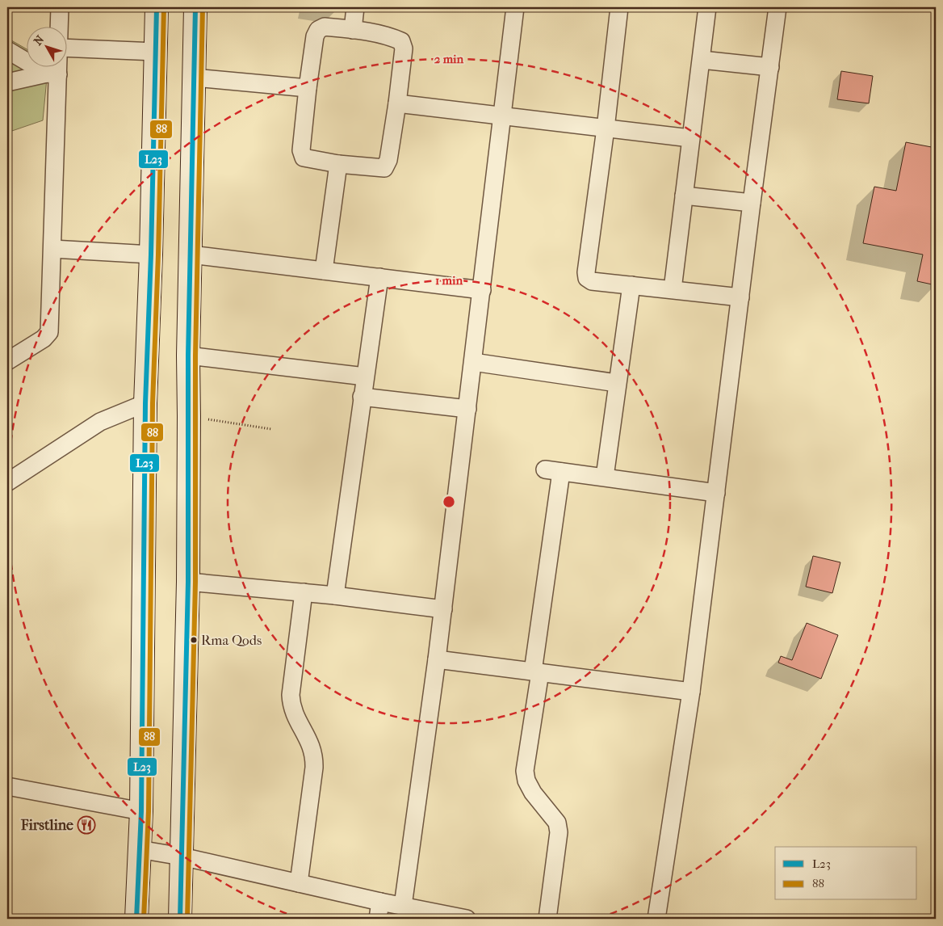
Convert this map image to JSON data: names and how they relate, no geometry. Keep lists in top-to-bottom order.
{
  "places": {
    "other": ["Rma Qods"],
    "restaurant": ["Firstline"]
  },
  "lines": ["transit line L23", "transit line 88"],
  "legend": ["L23", "88"],
  "north": "top left",
  "rings": ["2 min", "1 min"]
}
